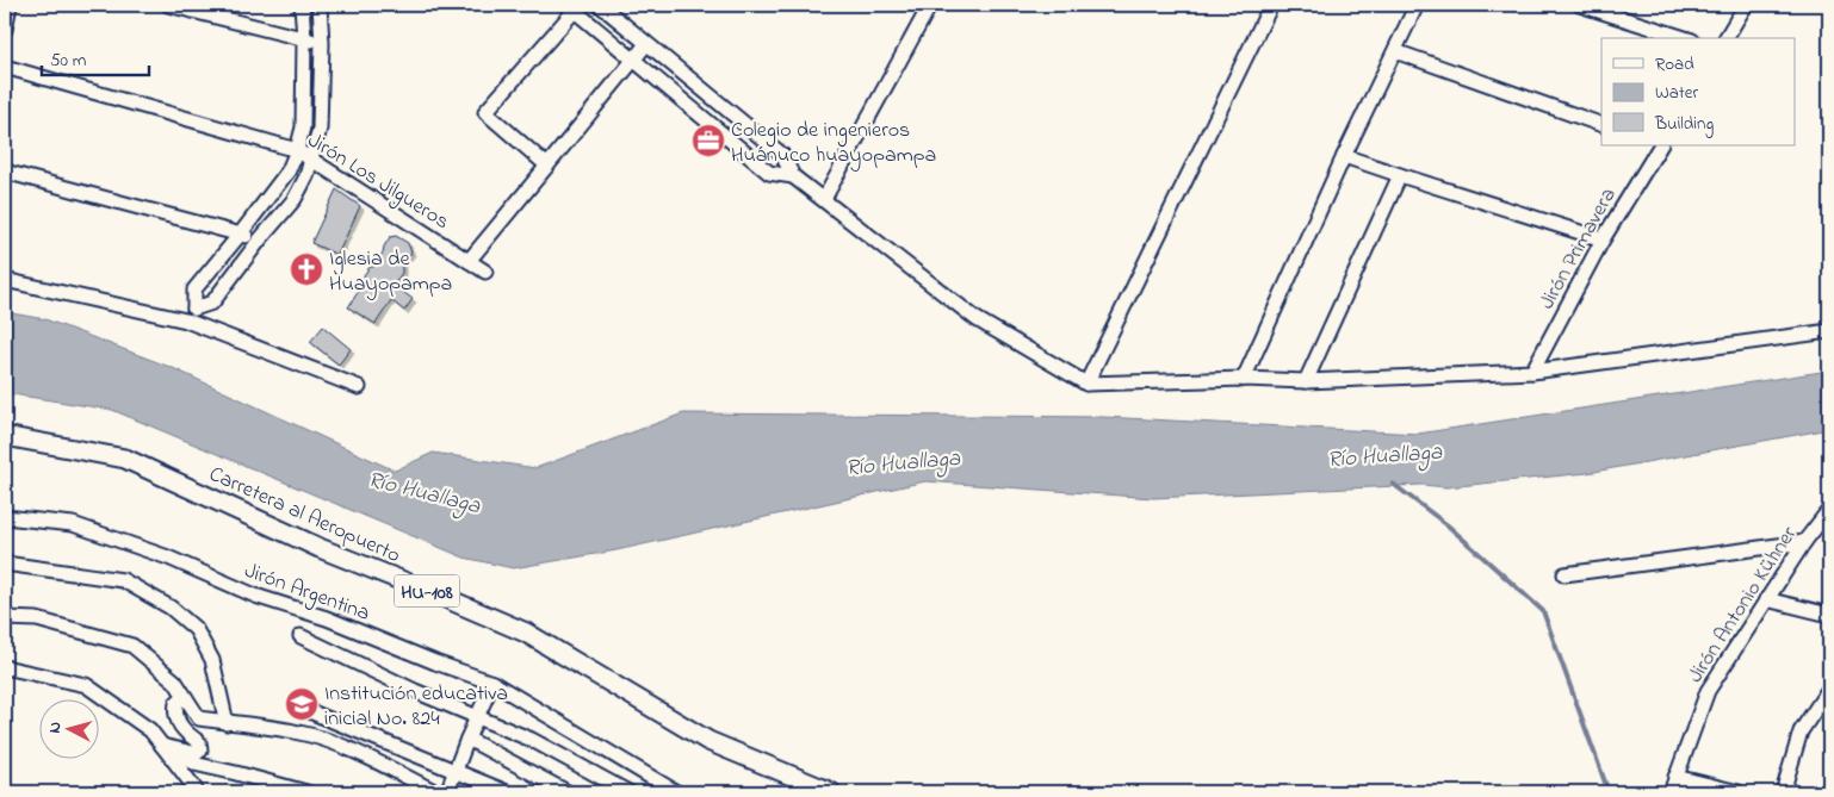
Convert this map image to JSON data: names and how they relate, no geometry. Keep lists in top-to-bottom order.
{
  "streets": {
    "main road": ["Carretera al Aeropuerto", "HU-108"],
    "street": [
      "Jirón Los Jilgueros",
      "Jirón Primavera",
      "Jirón Argentina",
      "Jirón Antonio Kühner"
    ]
  },
  "water": ["Río Huallaga"],
  "places": {
    "office": ["Colegio de ingenieros Huánuco huayopampa"],
    "church": ["Iglesia de Huayopampa"],
    "school or university": ["Institución educativa inicial No. 824"]
  },
  "legend": ["Road", "Water", "Building"],
  "scale_bar": "50 m",
  "north": "left"
}
